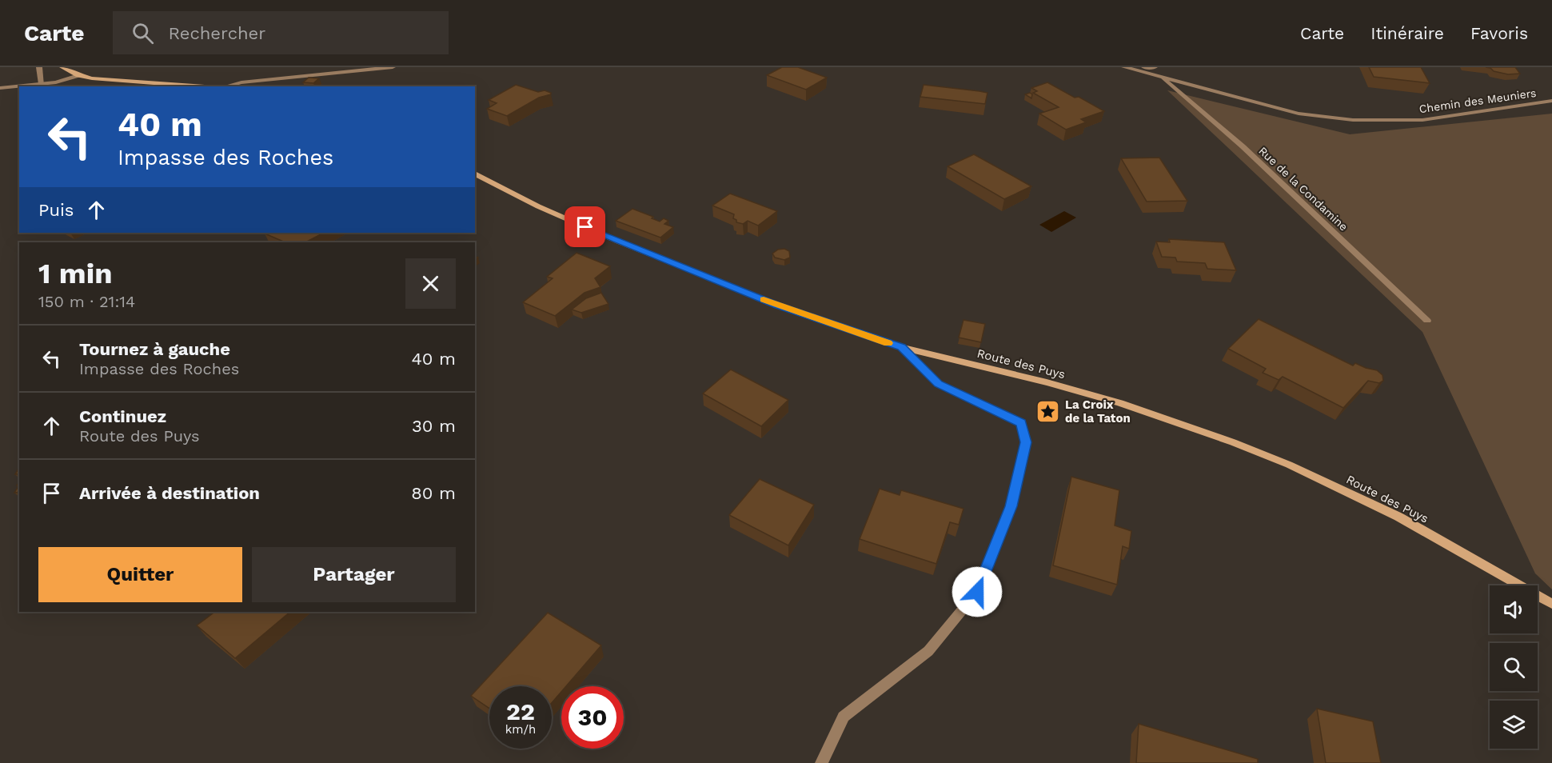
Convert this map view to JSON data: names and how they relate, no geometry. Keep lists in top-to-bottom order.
{
  "streets": {
    "main road": ["Route des Puys"],
    "street": ["Chemin des Meuniers", "Rue de la Condamine"]
  },
  "crossings": [
    ["Chemin des Meuniers", "Rue de la Condamine"]
  ],
  "places": {
    "place": ["La Croix de la Taton"]
  },
  "page": {
    "header": "Carte",
    "search": "Rechercher",
    "nav": ["Carte", "Itinéraire", "Favoris"],
    "turn": ["40 m", "Impasse des Roches"],
    "then": "Puis",
    "heading": ["1 min", "150 m · 21:14"],
    "list": [
      {
        "name": "Tournez à gauche",
        "note": "Impasse des Roches",
        "value": "40 m"
      },
      {
        "name": "Continuez",
        "note": "Route des Puys",
        "value": "30 m"
      },
      {
        "name": "Arrivée à destination",
        "value": "80 m"
      }
    ],
    "buttons": ["Quitter", "Partager"],
    "speed": "22 km/h",
    "limit": "30"
  }
}
